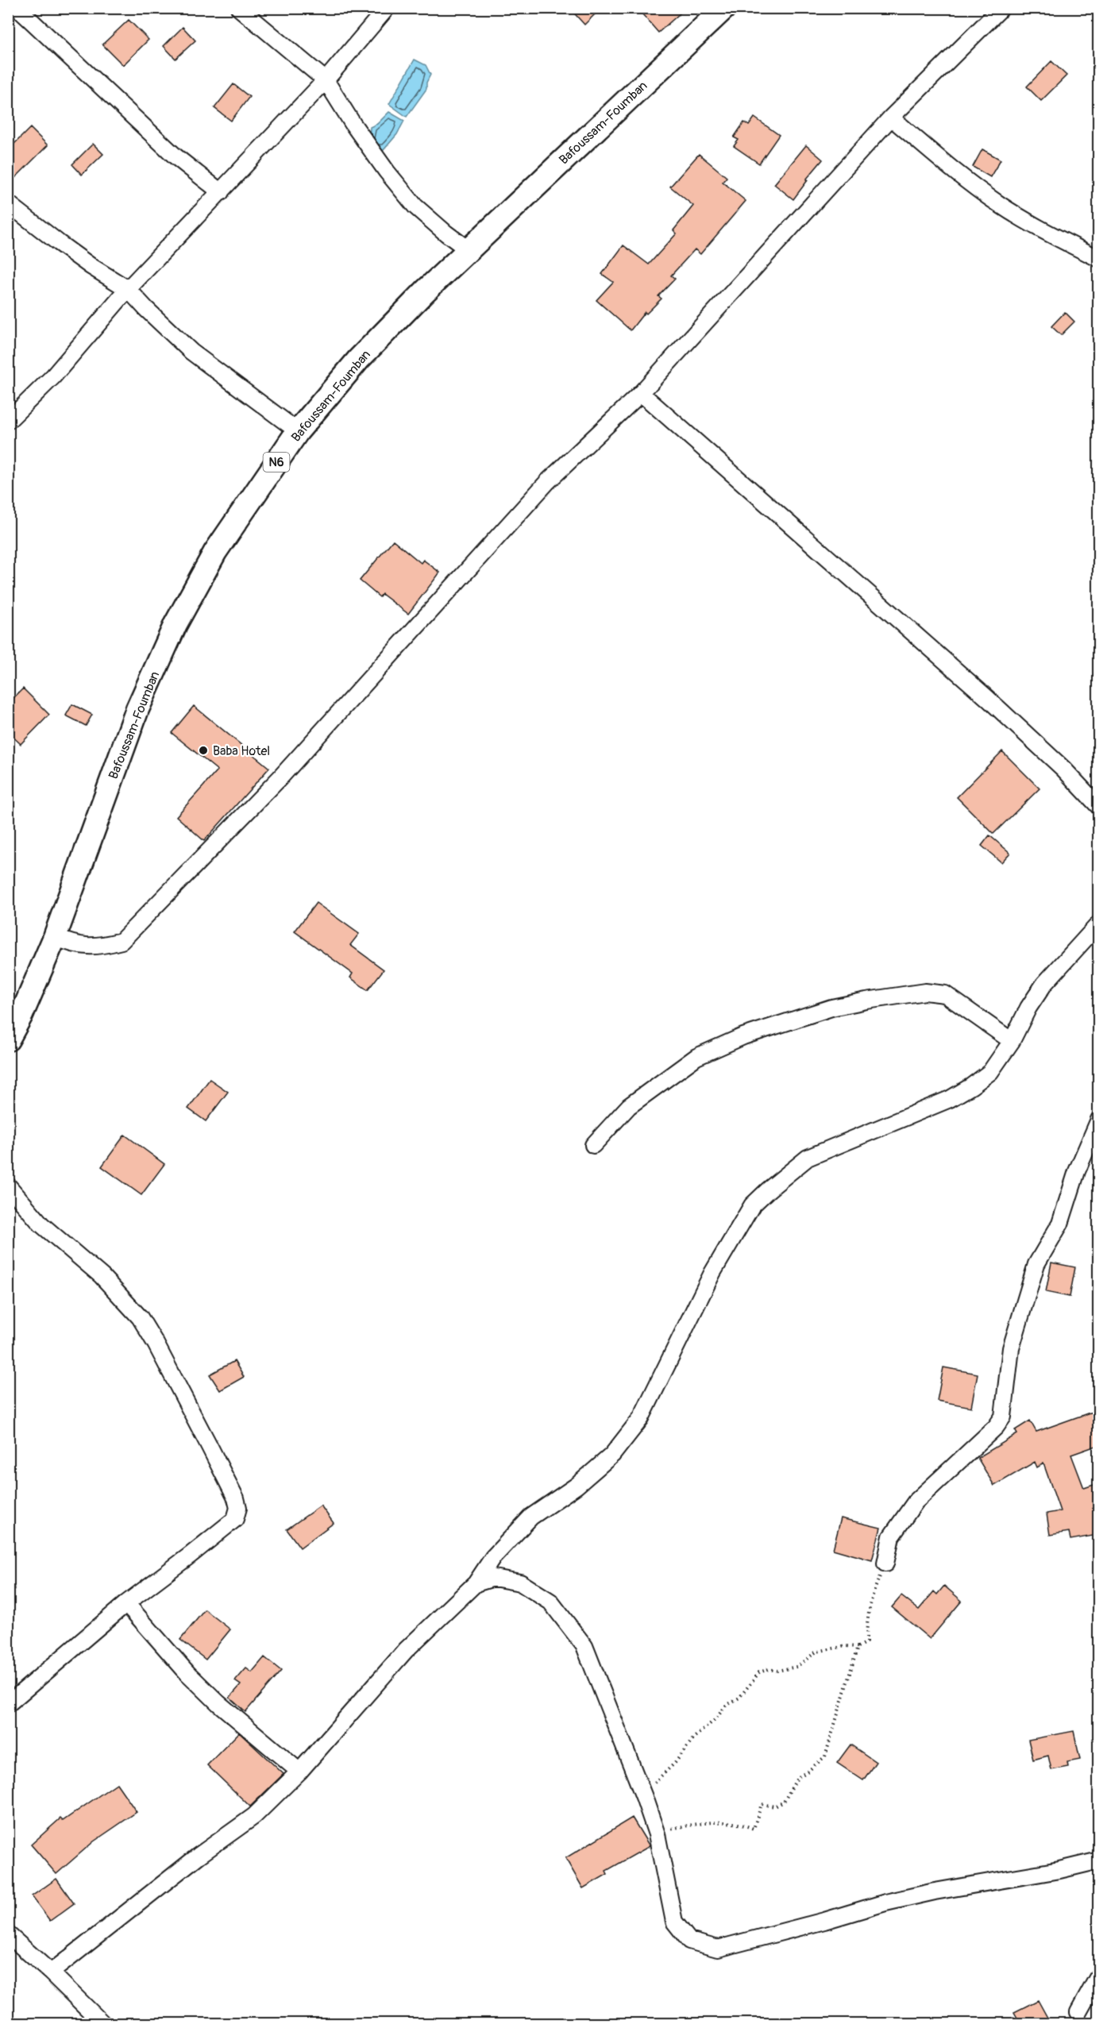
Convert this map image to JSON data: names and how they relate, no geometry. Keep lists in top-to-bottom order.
{
  "streets": {
    "highway": ["Bafoussam-Foumban", "N6"]
  },
  "places": ["Baba Hotel"]
}
